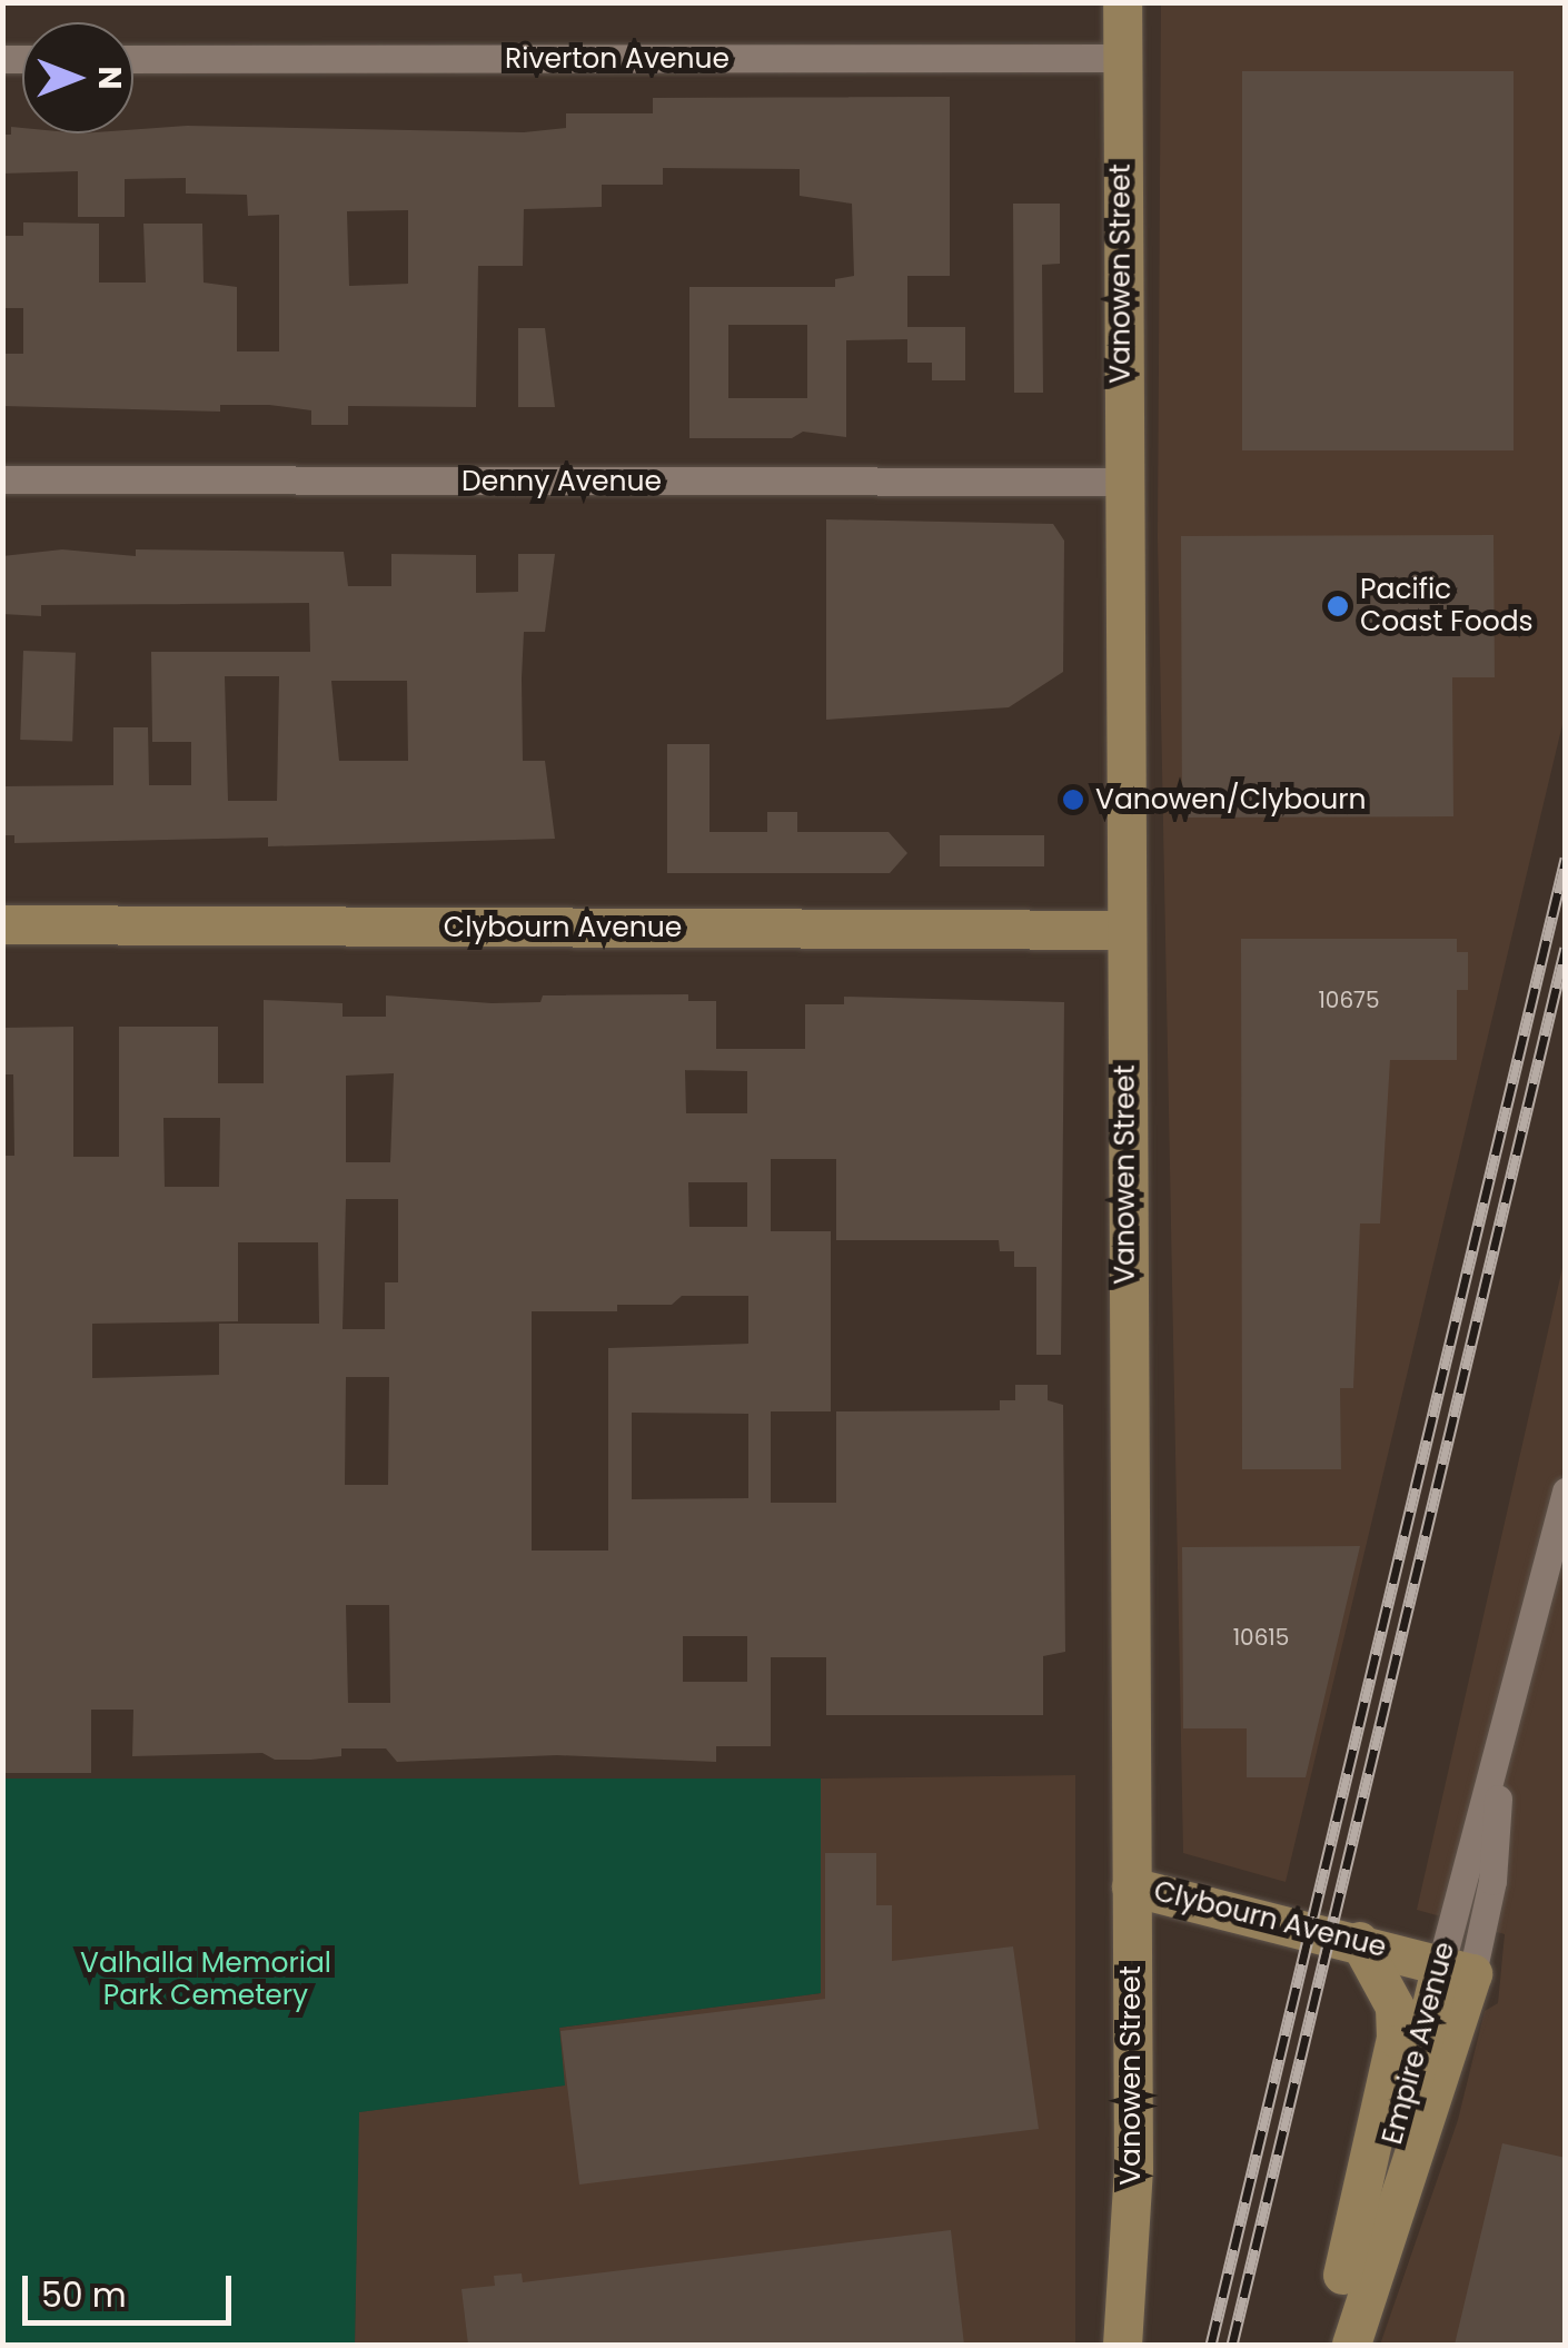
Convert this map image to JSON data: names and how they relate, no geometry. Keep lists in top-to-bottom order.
{
  "streets": {
    "main road": ["Vanowen Street", "Clybourn Avenue", "Empire Avenue"],
    "street": ["Riverton Avenue", "Denny Avenue"]
  },
  "crossings": [
    ["Riverton Avenue", "Vanowen Street"],
    ["Vanowen Street", "Denny Avenue"],
    ["Vanowen Street", "Clybourn Avenue"],
    ["Clybourn Avenue", "Empire Avenue"]
  ],
  "parks": ["Valhalla Memorial Park Cemetery"],
  "places": ["Pacific Coast Foods", "Vanowen/Clybourn"],
  "house_numbers": ["10675", "10615"],
  "scale_bar": "50 m",
  "north": "right"
}
